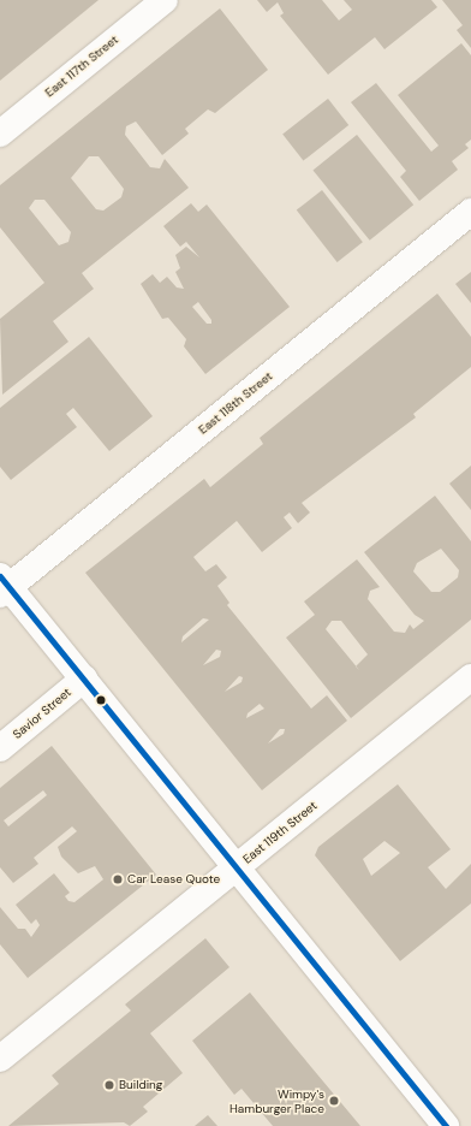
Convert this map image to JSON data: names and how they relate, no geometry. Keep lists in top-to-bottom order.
{
  "streets": {
    "street": [
      "East 117th Street",
      "East 118th Street",
      "Savior Street",
      "East 119th Street"
    ]
  },
  "places": ["Car Lease Quote", "Building", "Wimpy's Hamburger Place"]
}
